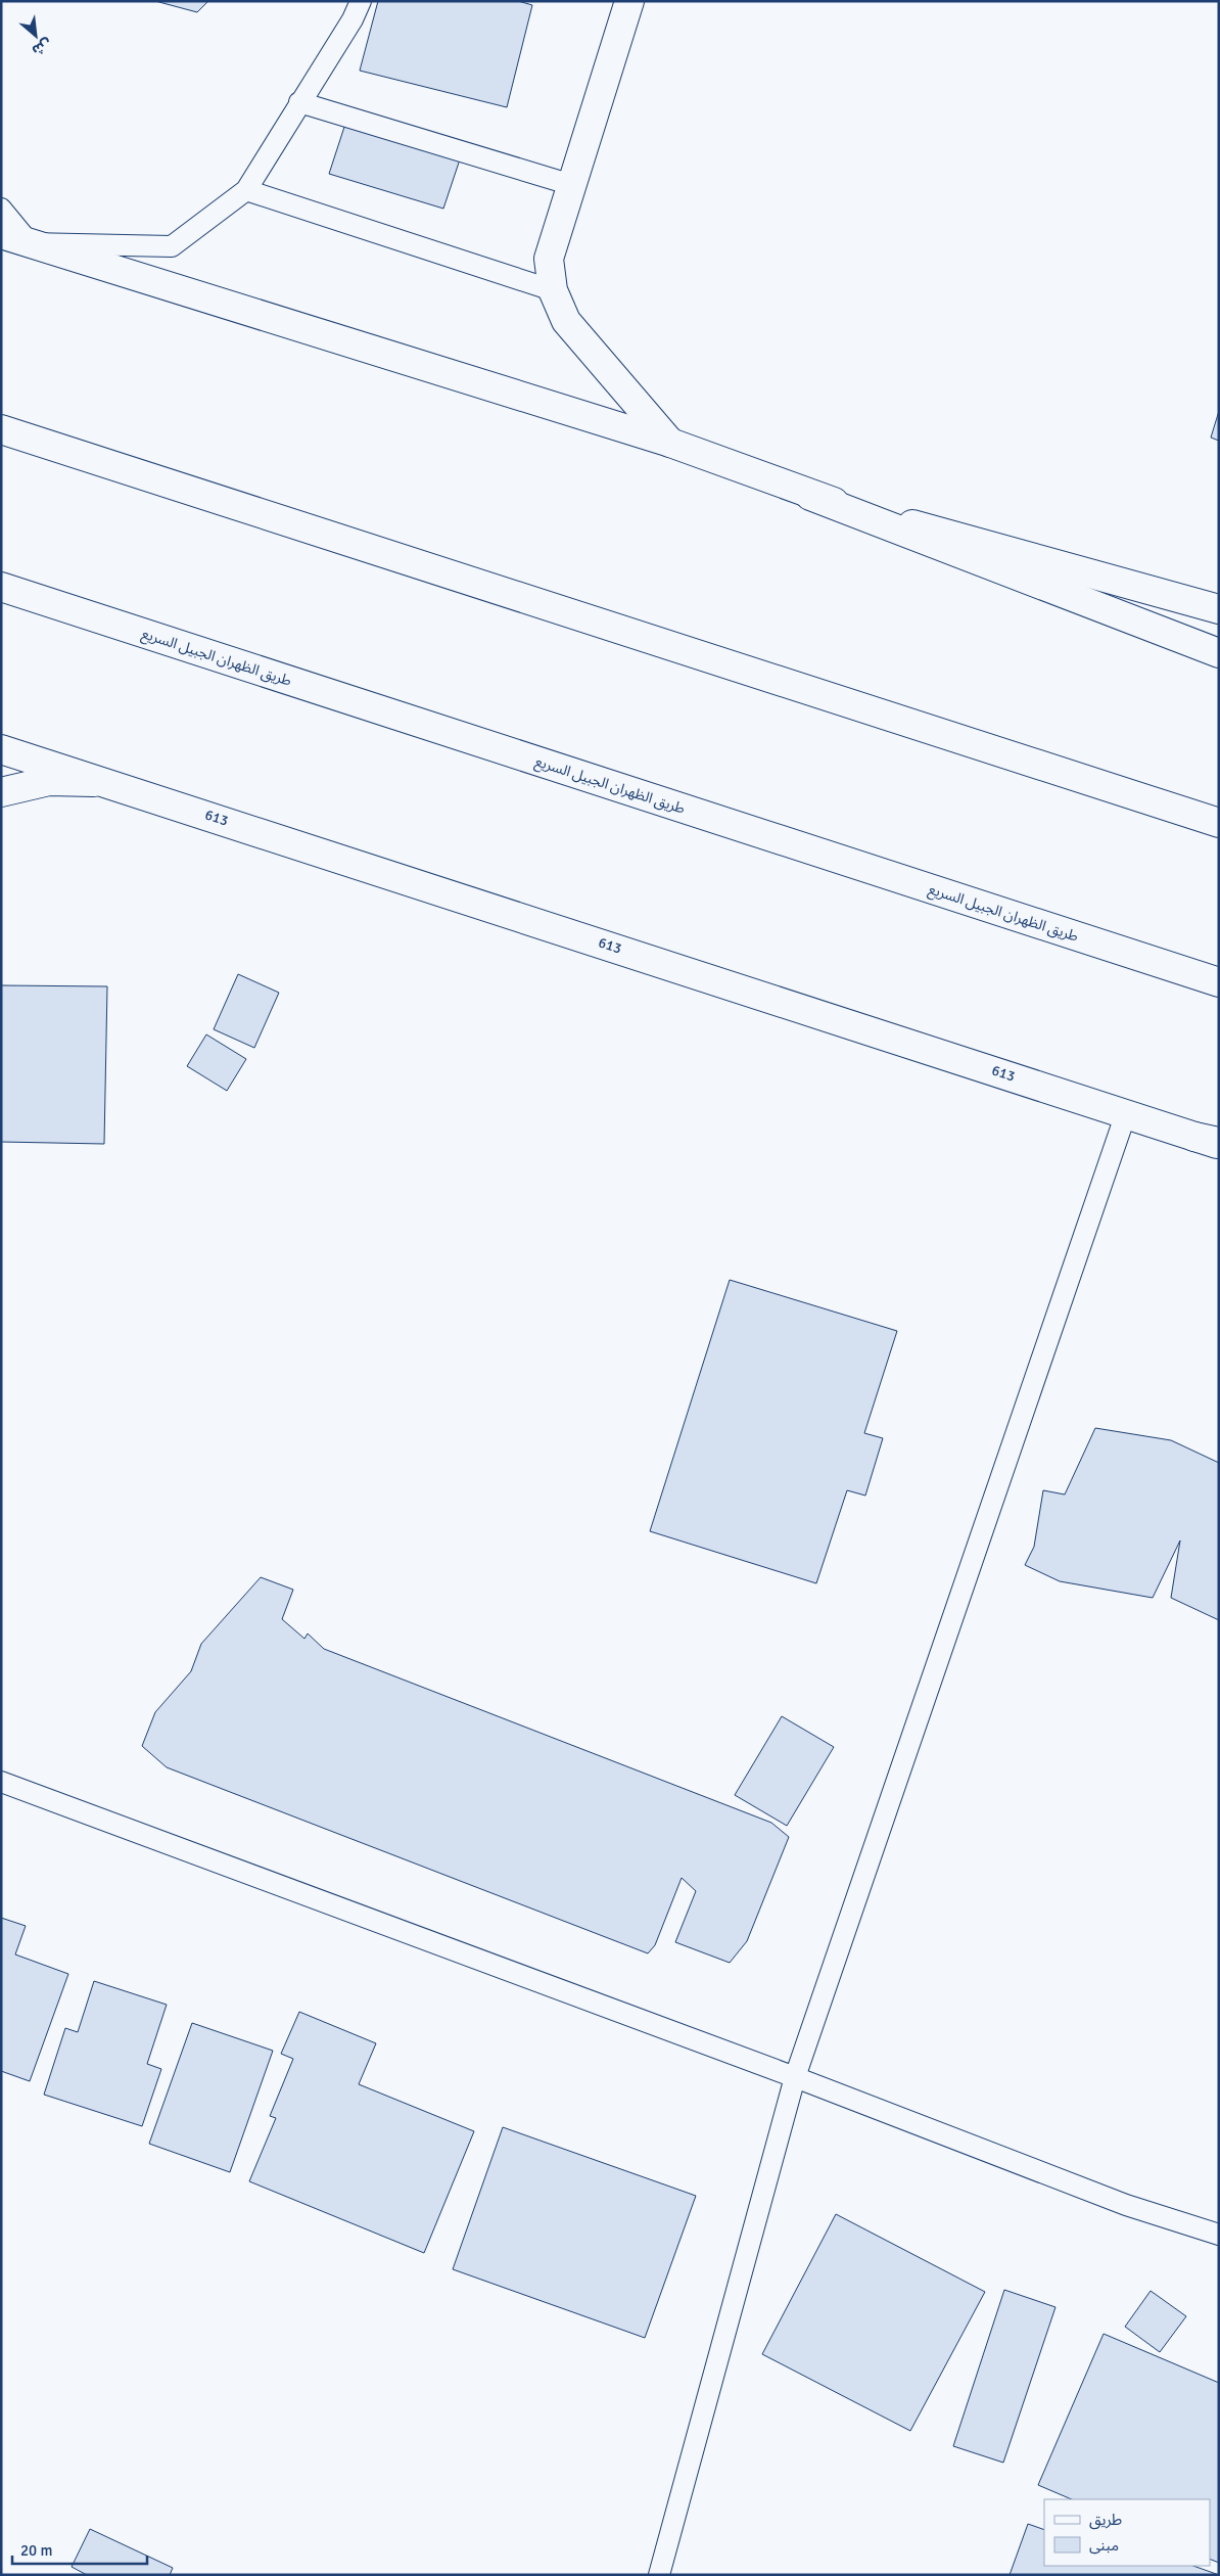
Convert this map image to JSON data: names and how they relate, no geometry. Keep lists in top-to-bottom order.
{
  "streets": {
    "main road": ["طريق الظهران الجبيل السريع", "613"]
  },
  "legend": ["طريق", "مبنى"],
  "scale_bar": "20 m",
  "north": "bottom right"
}
